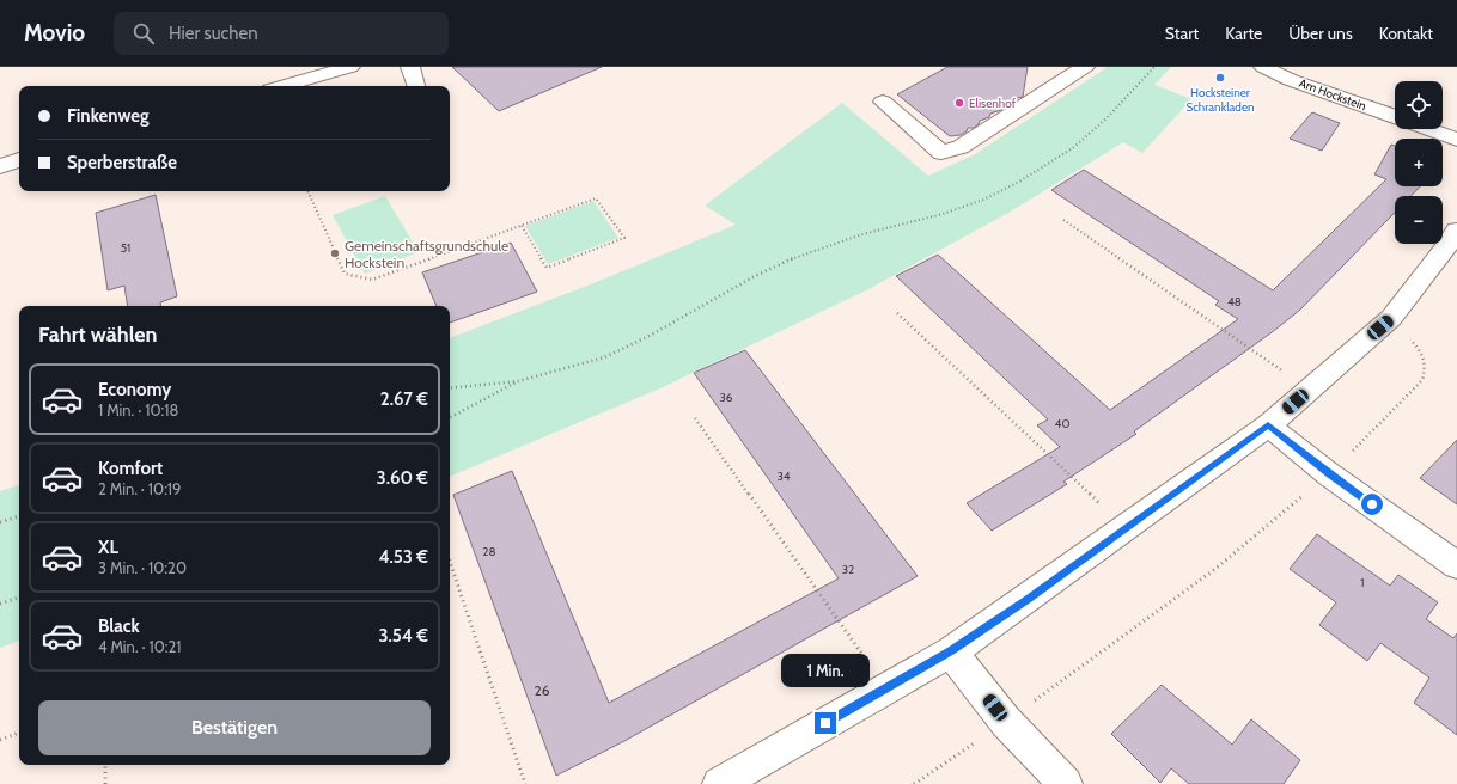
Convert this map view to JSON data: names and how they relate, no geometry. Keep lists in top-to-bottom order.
{
  "streets": {
    "street": ["Am Hockstein"]
  },
  "places": ["Hocksteiner Schrankladen", "Elisenhof", "Gemeinschaftsgrundschule Hockstein"],
  "house_numbers": [
    "51",
    "48",
    "36",
    "40",
    "34",
    "28",
    "32",
    "1",
    "26"
  ],
  "page": {
    "header": "Movio",
    "search": "Hier suchen",
    "nav": [
      "Start",
      "Karte",
      "Über uns",
      "Kontakt"
    ],
    "map_buttons": ["+", "−"],
    "banner": ["Finkenweg", "Sperberstraße"],
    "heading": "Fahrt wählen",
    "list": [
      {
        "name": "Economy",
        "note": "1 Min. · 10:18",
        "value": "2.67 €"
      },
      {
        "name": "Komfort",
        "note": "2 Min. · 10:19",
        "value": "3.60 €"
      },
      {
        "name": "XL",
        "note": "3 Min. · 10:20",
        "value": "4.53 €"
      },
      {
        "name": "Black",
        "note": "4 Min. · 10:21",
        "value": "3.54 €"
      }
    ],
    "bubble": "1 Min.",
    "buttons": "Bestätigen"
  }
}
